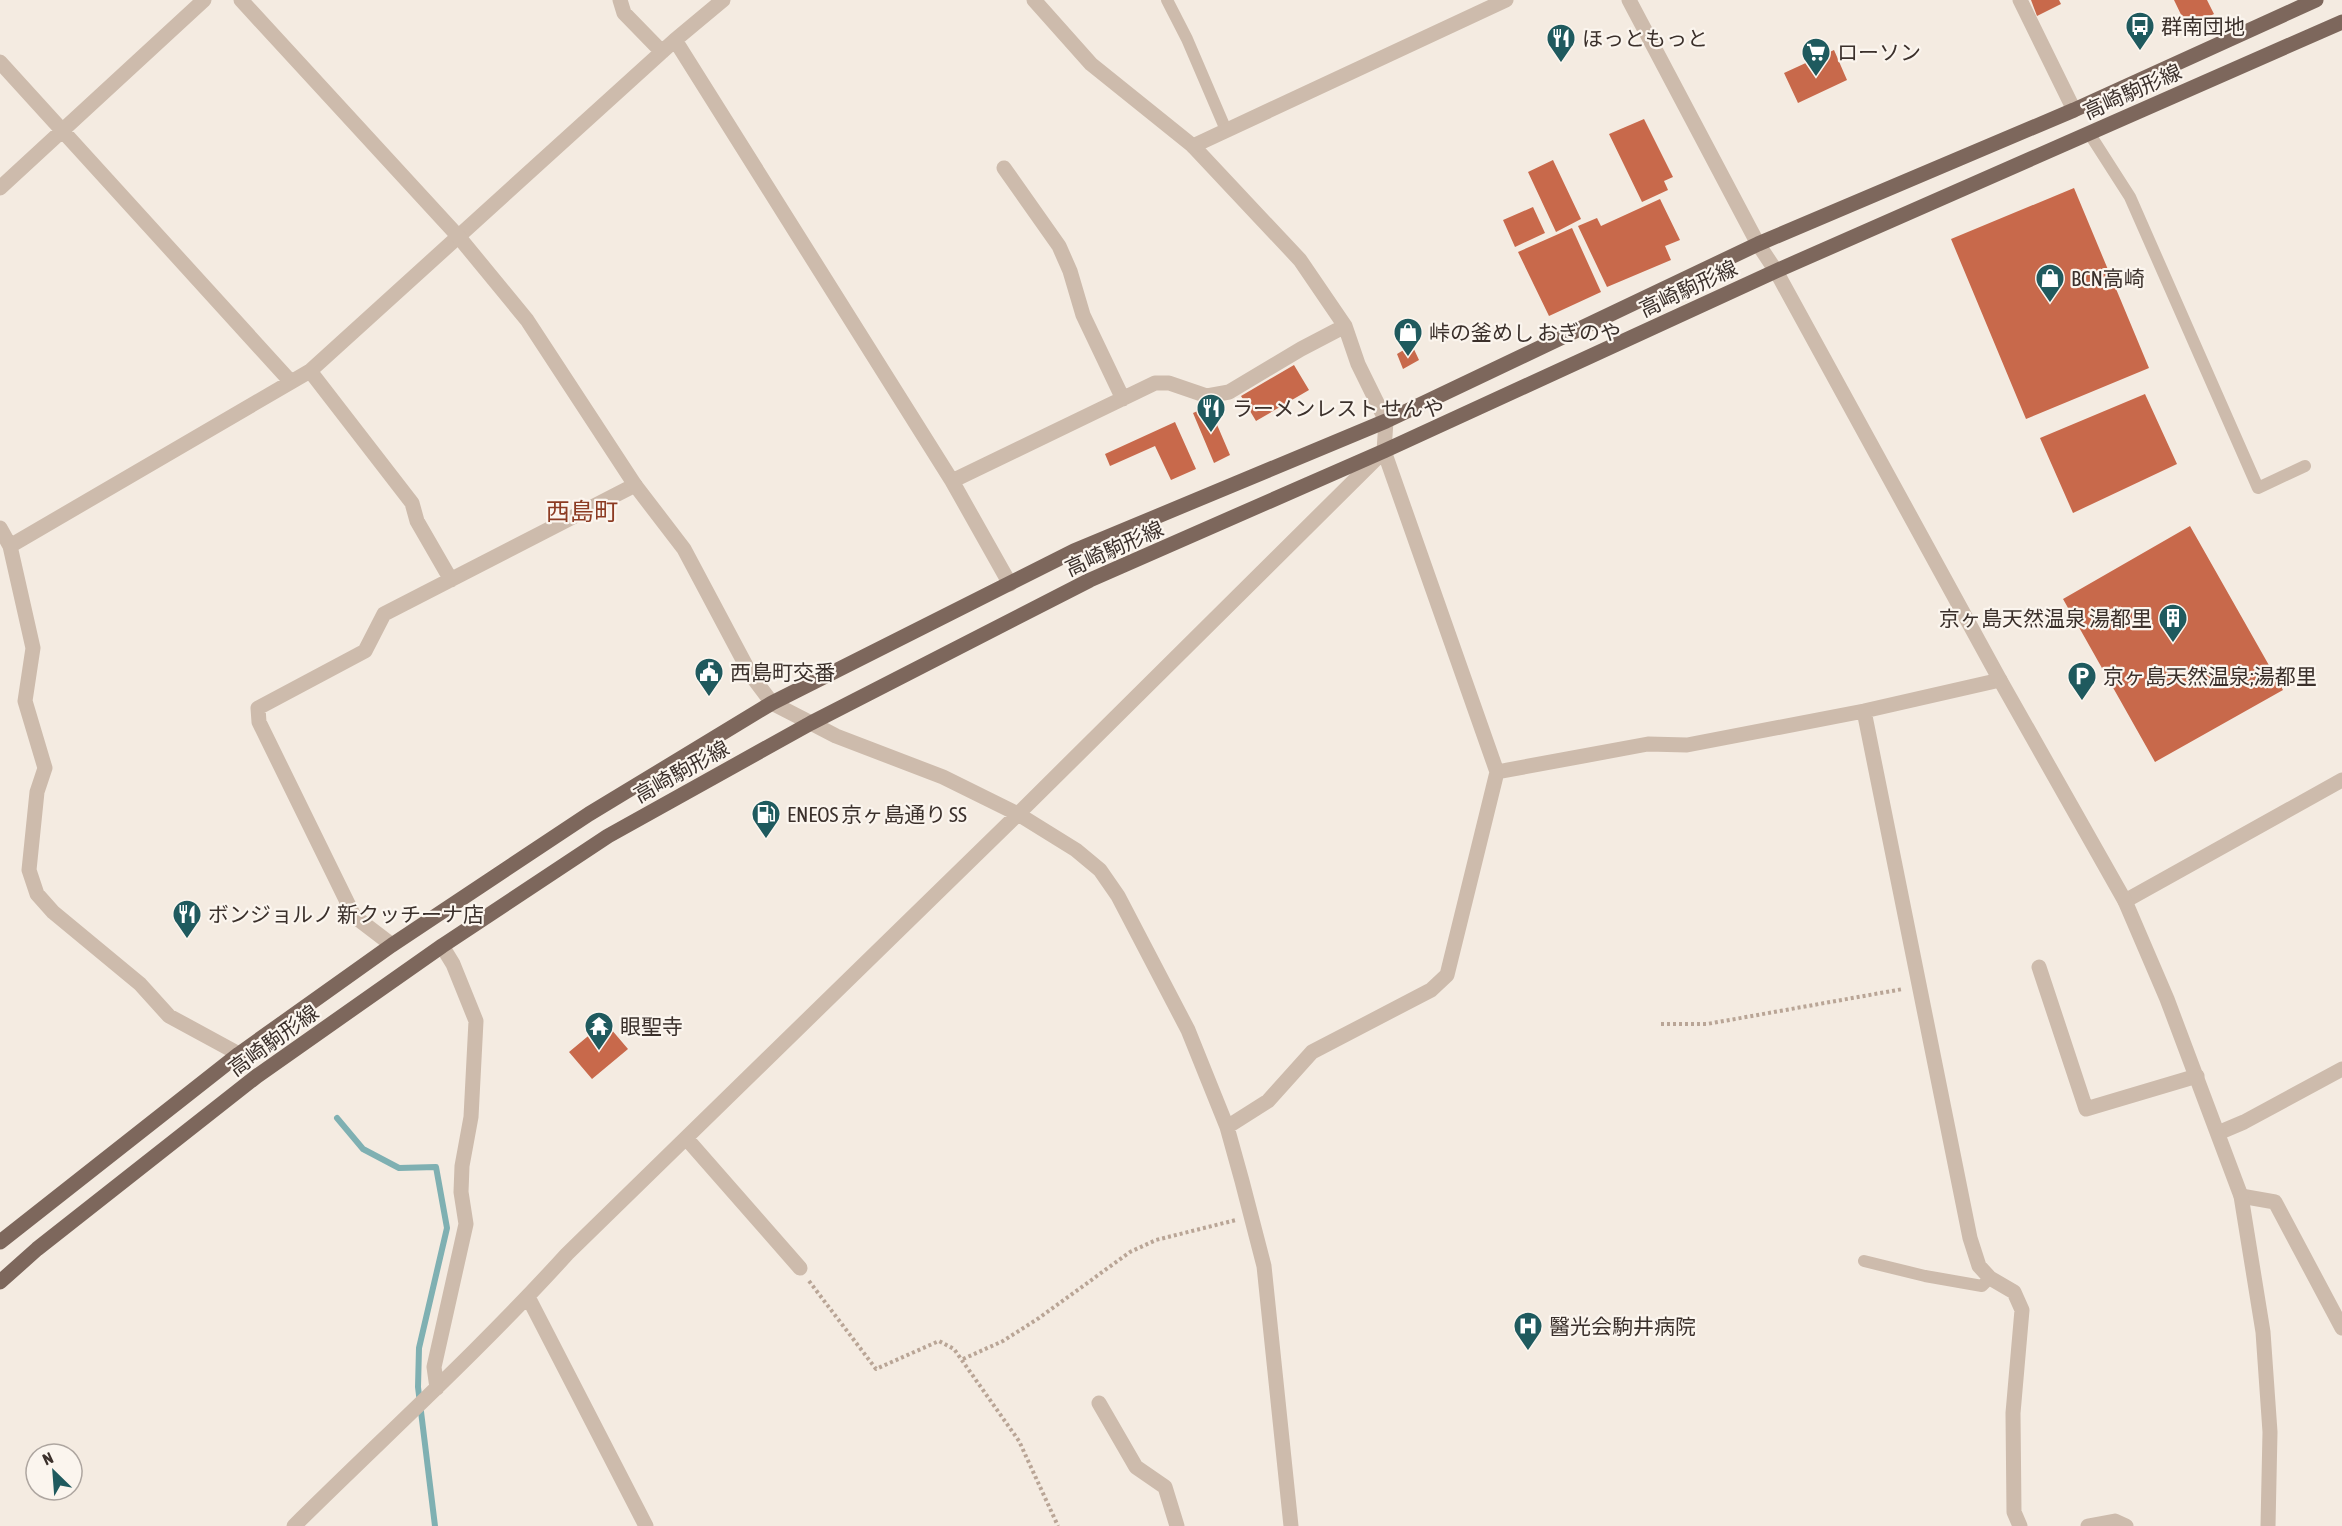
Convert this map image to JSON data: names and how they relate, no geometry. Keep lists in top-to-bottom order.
{
  "streets": {
    "main road": ["高崎駒形線"]
  },
  "districts": ["西島町"],
  "places": {
    "bus stop": ["群南団地"],
    "restaurant": ["ほっともっと", "ラーメンレスト せんや", "ボンジョルノ 新クッチーナ店"],
    "supermarket": ["ローソン"],
    "shop": ["BCN高崎", "峠の釜めし おぎのや"],
    "building": ["京ヶ島天然温泉 湯都里"],
    "public building": ["西島町交番"],
    "parking": ["京ヶ島天然温泉;湯都里"],
    "fuel station": ["ENEOS 京ヶ島通り SS"],
    "temple": ["眼聖寺"],
    "hospital": ["醫光会駒井病院"]
  },
  "north": "top left"
}
